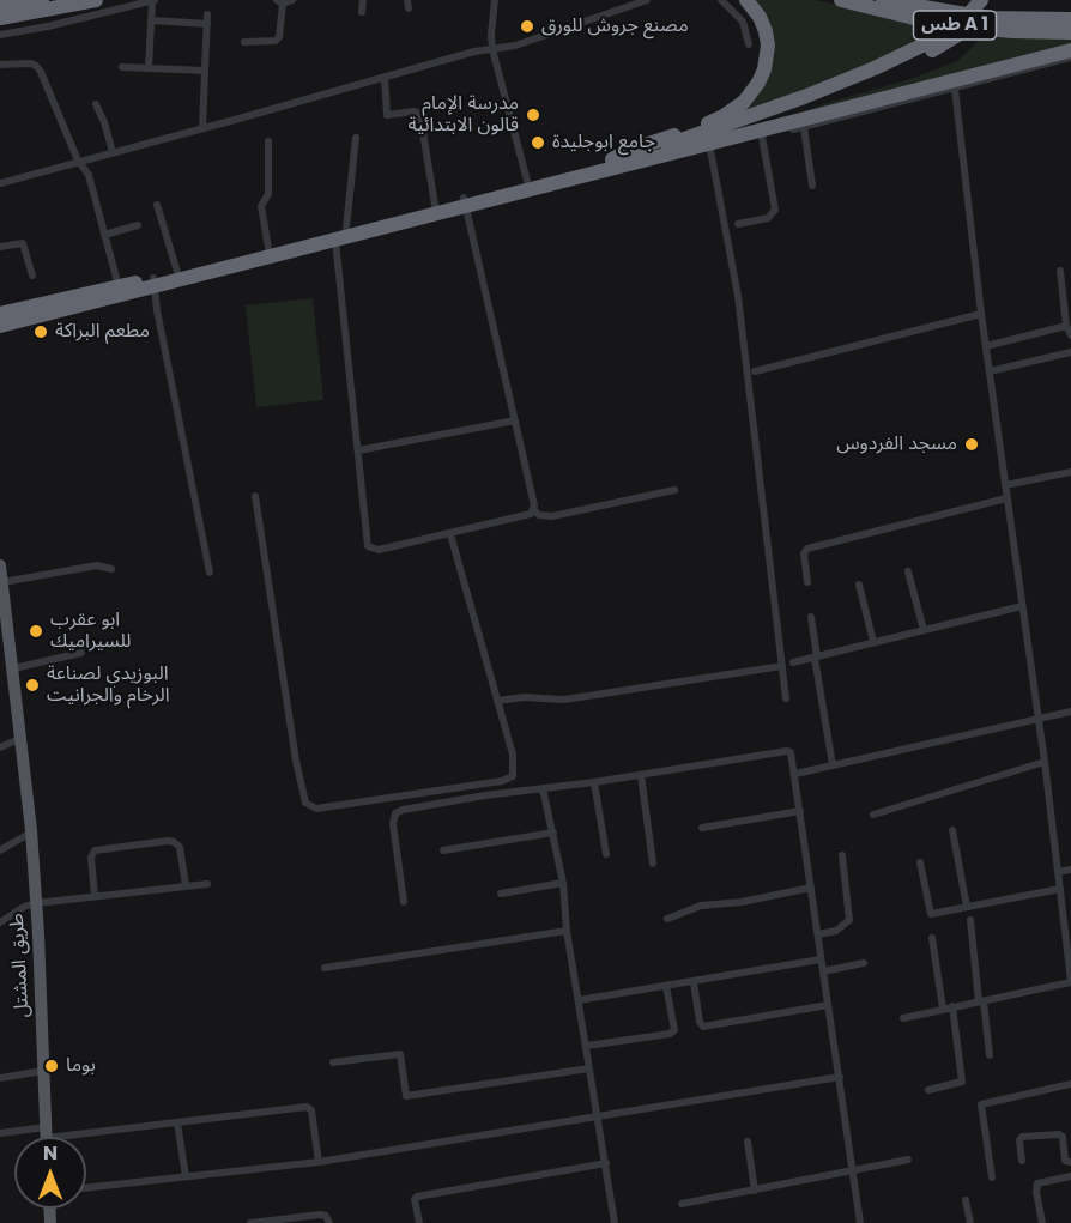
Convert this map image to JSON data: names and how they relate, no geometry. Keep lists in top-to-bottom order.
{
  "streets": {
    "highway": ["طس A 1"],
    "main road": ["طريق المشتل"]
  },
  "places": [
    "مصنع جروش للورق",
    "مدرسة الإمام قالون الابتدائية",
    "جامع ابوجليدة",
    "مطعم البراكة",
    "مسجد الفردوس",
    "ابو عقرب للسيراميك",
    "البوزيدي لصناعة الرخام والجرانيت",
    "بوما"
  ],
  "north": "top"
}
